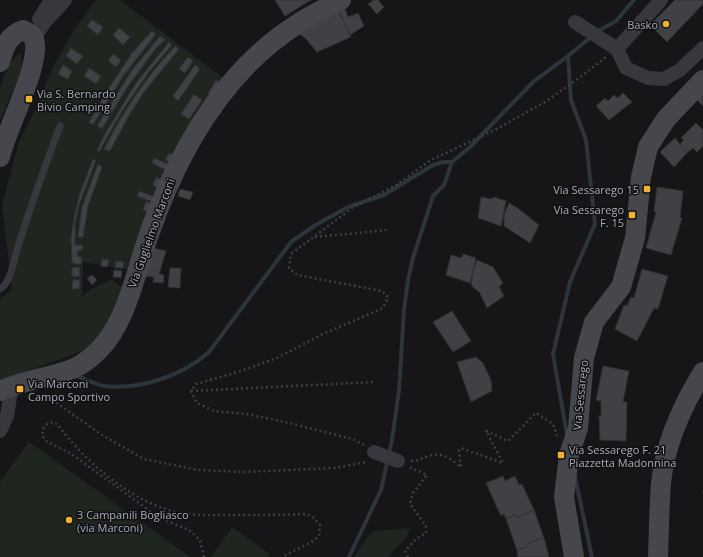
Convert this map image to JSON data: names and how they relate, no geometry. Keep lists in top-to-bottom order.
{
  "streets": {
    "street": ["Via Guglielmo Marconi", "Via Sessarego"]
  },
  "places": {
    "other": ["Basko", "3 Campanili Bogliasco (via Marconi)"],
    "transit": [
      "Via S. Bernardo Bivio Camping",
      "Via Sessarego 15",
      "Via Sessarego F. 15",
      "Via Marconi Campo Sportivo",
      "Via Sessarego F. 21 Piazzetta Madonnina"
    ]
  }
}
